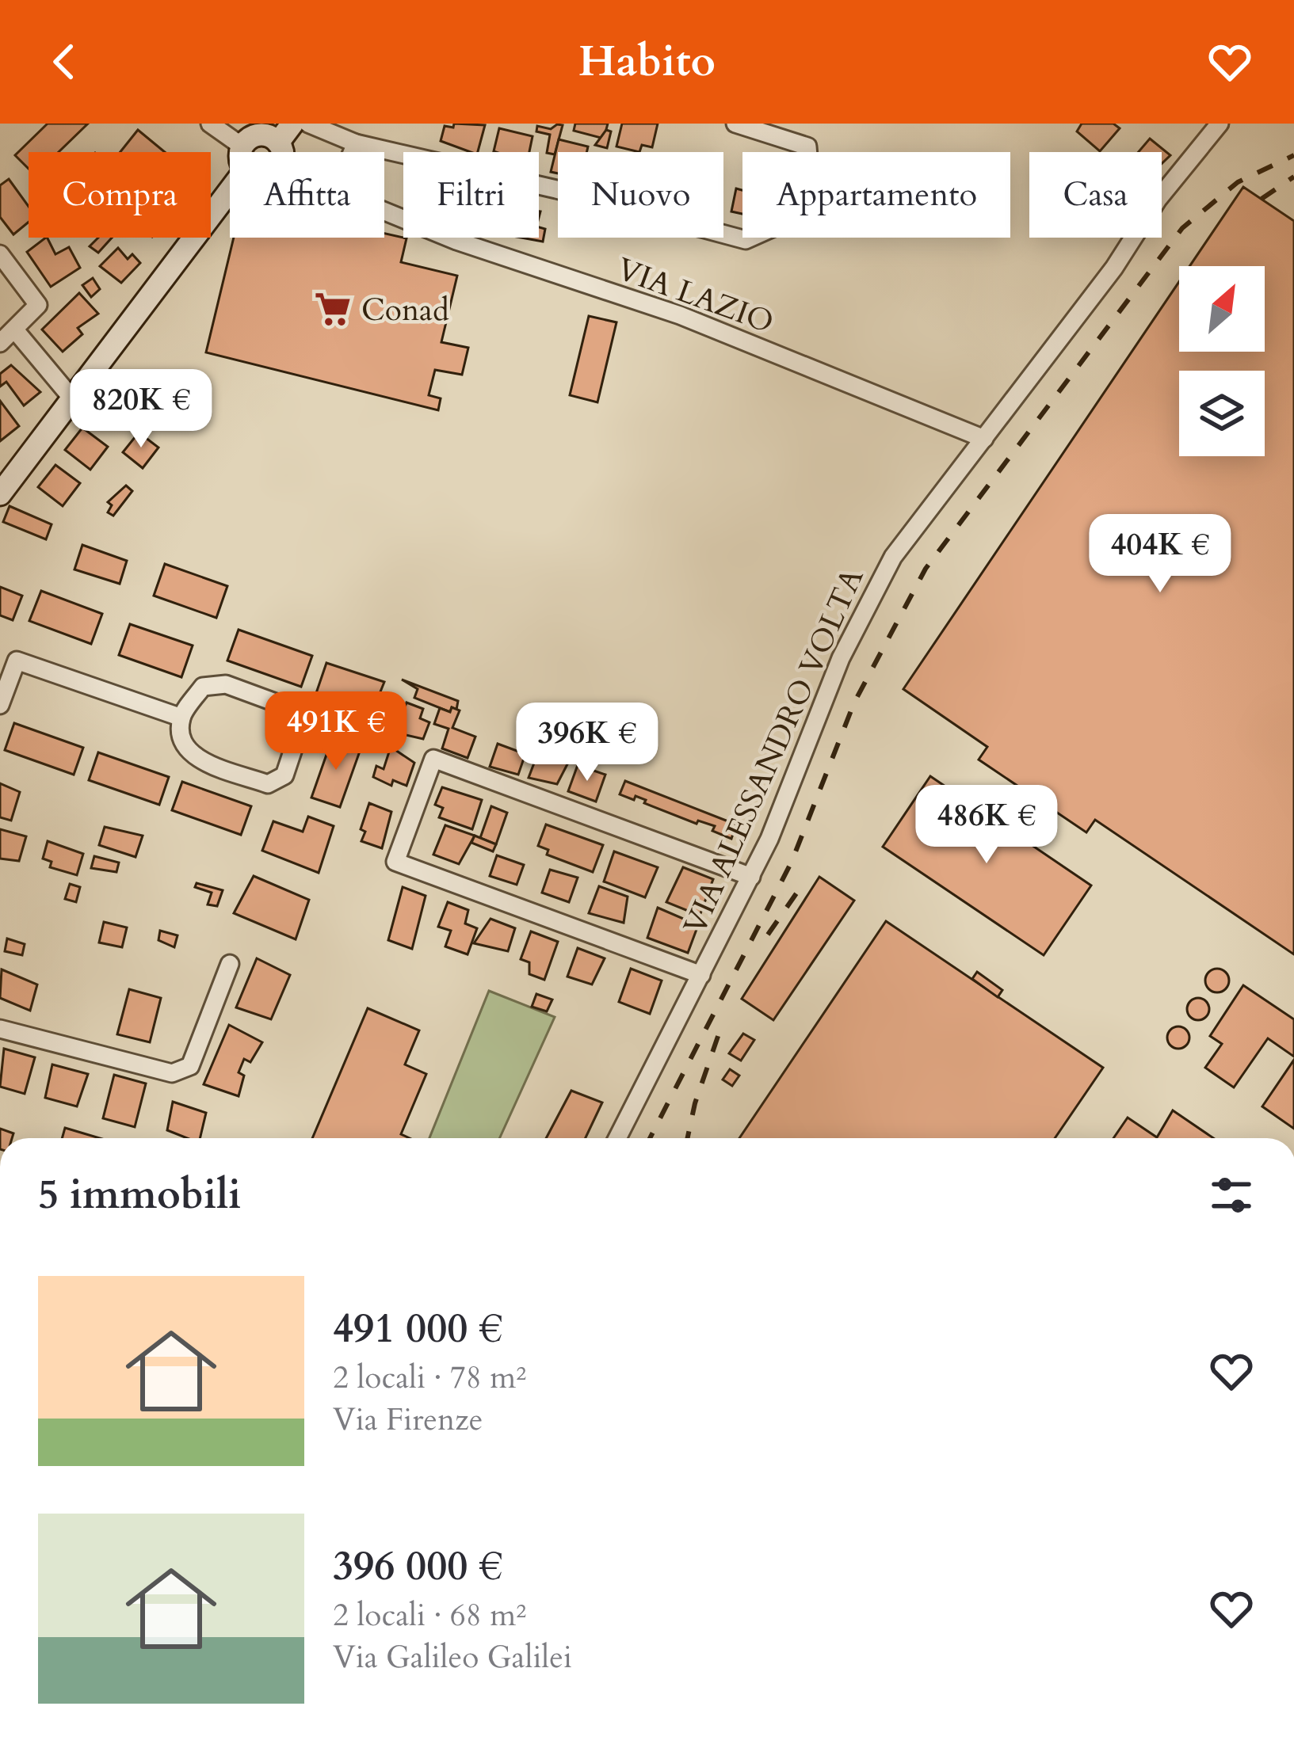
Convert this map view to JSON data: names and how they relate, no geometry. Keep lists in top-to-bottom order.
{
  "streets": {
    "street": ["VIA LAZIO", "VIA ALESSANDRO VOLTA"]
  },
  "crossings": [
    ["VIA LAZIO", "VIA ALESSANDRO VOLTA"]
  ],
  "places": {
    "supermarket": ["Conad"]
  },
  "north": "top right",
  "page": {
    "header": "Habito",
    "chip": [
      "Compra",
      "Affitta",
      "Filtri",
      "Nuovo",
      "Appartamento",
      "Casa"
    ],
    "price": [
      "820K €",
      "404K €",
      "491K €",
      "396K €",
      "486K €"
    ],
    "heading": "5 immobili",
    "list": [
      {
        "name": "491 000 €",
        "note": "2 locali · 78 m² · Via Firenze"
      },
      {
        "name": "396 000 €",
        "note": "2 locali · 68 m² · Via Galileo Galilei"
      }
    ]
  }
}
